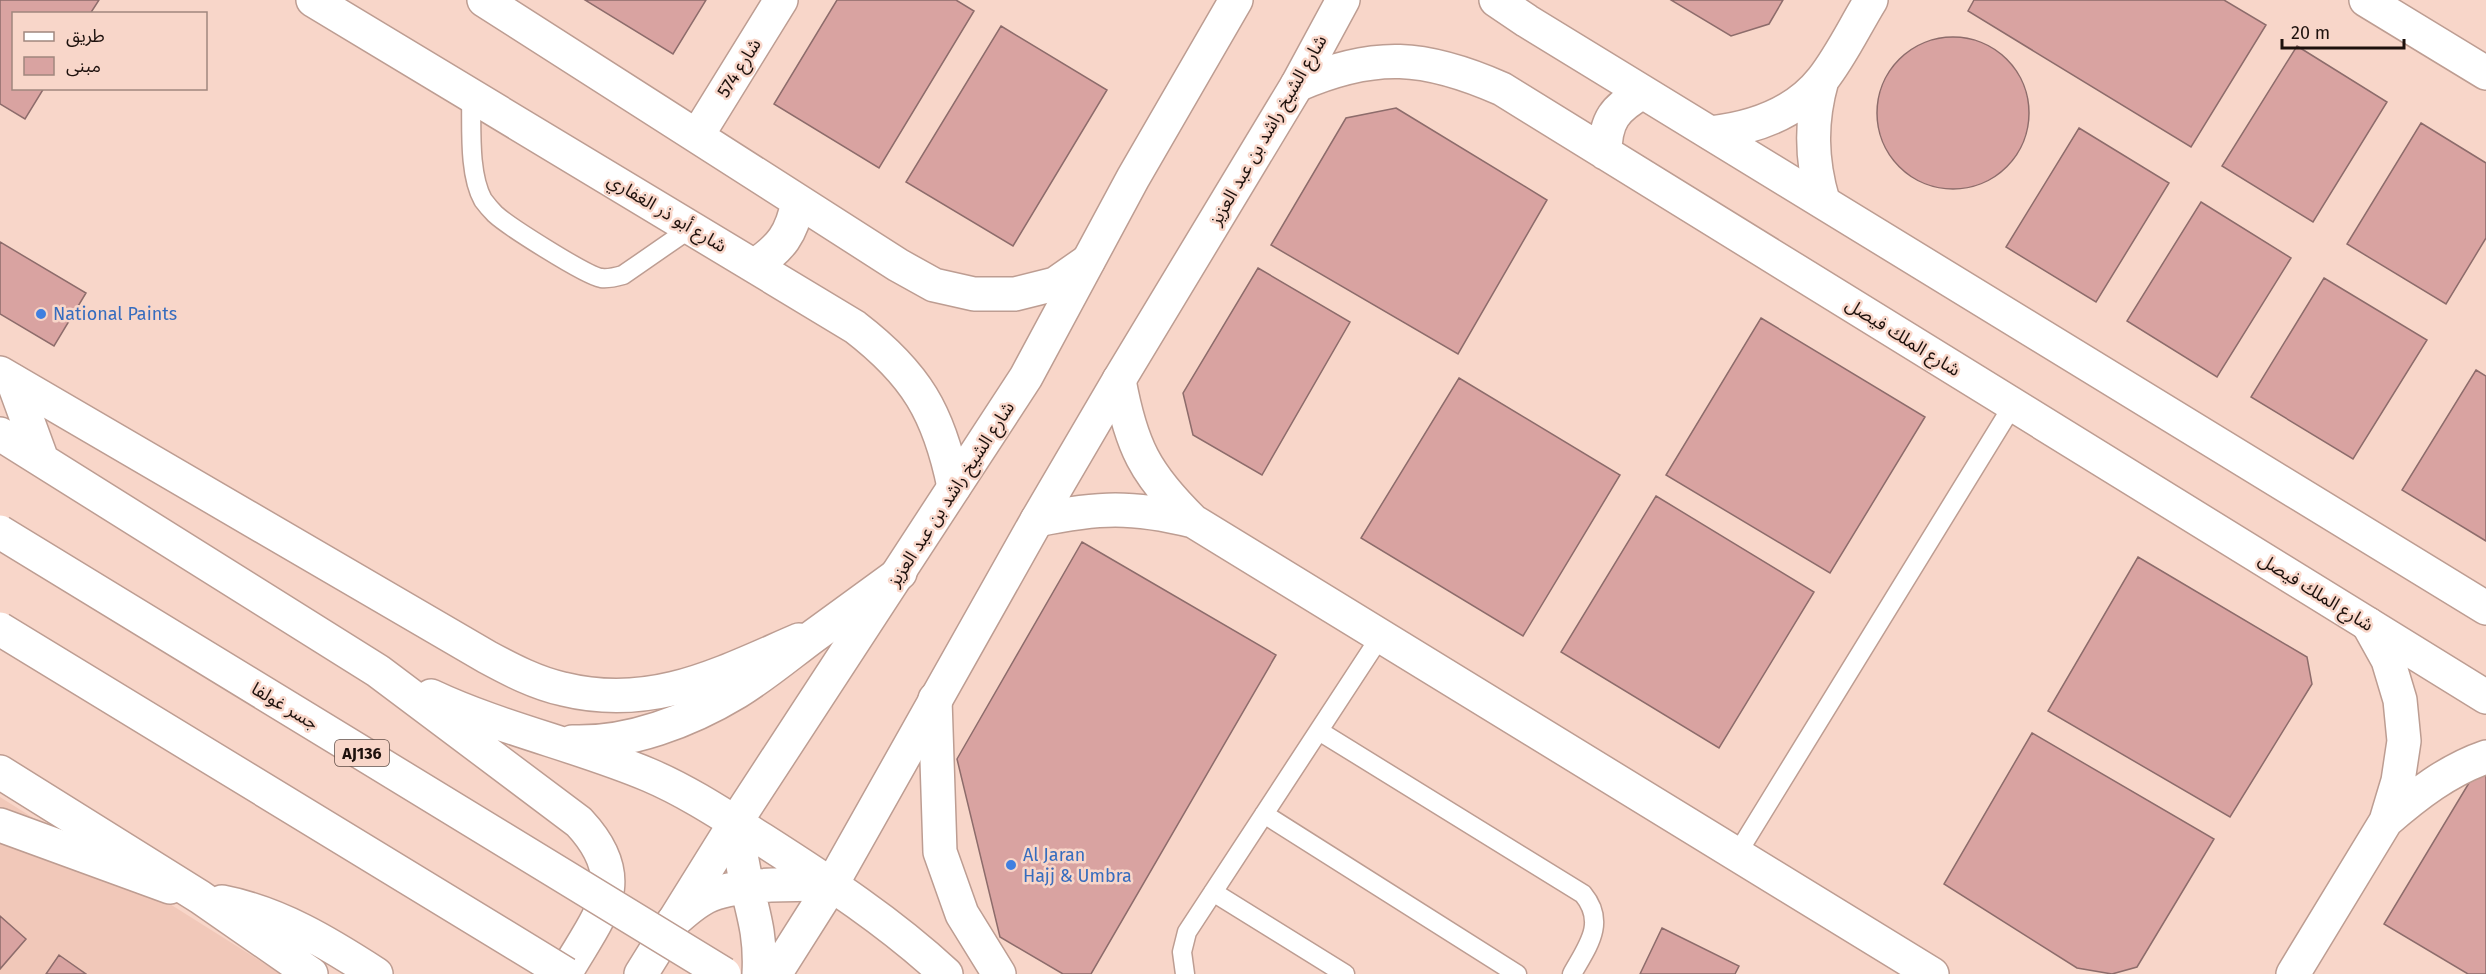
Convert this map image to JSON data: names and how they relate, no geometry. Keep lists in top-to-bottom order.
{
  "streets": {
    "street": [
      "شارع 574",
      "شارع الشيخ راشد بن عبد العزيز",
      "شارع أبو ذر الغفاري",
      "شارع الملك فيصل",
      "جسر غولفا",
      "AJ136"
    ]
  },
  "crossings": [
    ["شارع الشيخ راشد بن عبد العزيز", "شارع أبو ذر الغفاري"],
    ["شارع الشيخ راشد بن عبد العزيز", "شارع الملك فيصل"]
  ],
  "places": ["National Paints", "Al Jaran Hajj & Umbra"],
  "legend": ["طريق", "مبنى"],
  "scale_bar": "20 m"
}
